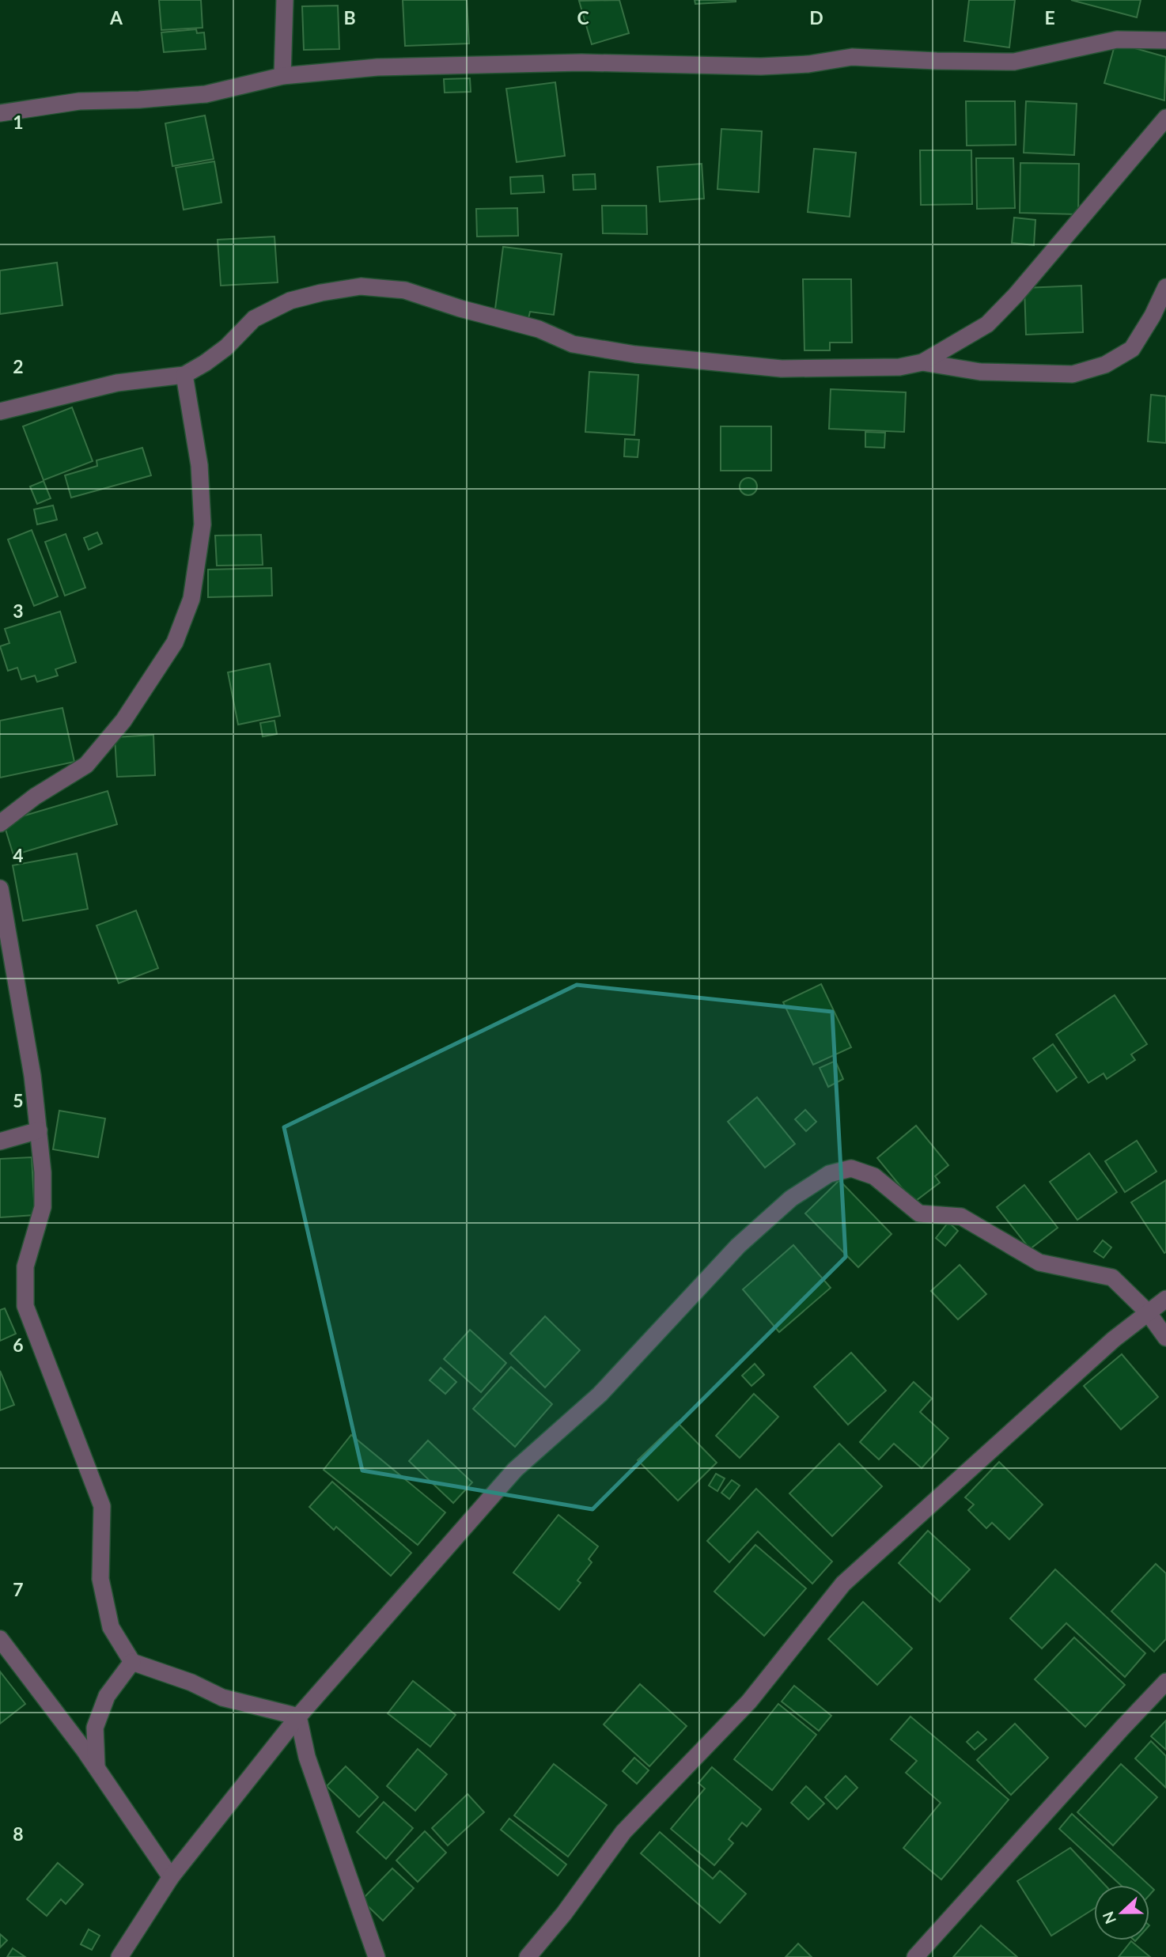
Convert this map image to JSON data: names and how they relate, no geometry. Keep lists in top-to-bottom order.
{
  "north": "left",
  "grid": {
    "columns": [
      "A",
      "B",
      "C",
      "D",
      "E"
    ],
    "rows": [
      "1",
      "2",
      "3",
      "4",
      "5",
      "6",
      "7",
      "8"
    ]
  }
}
